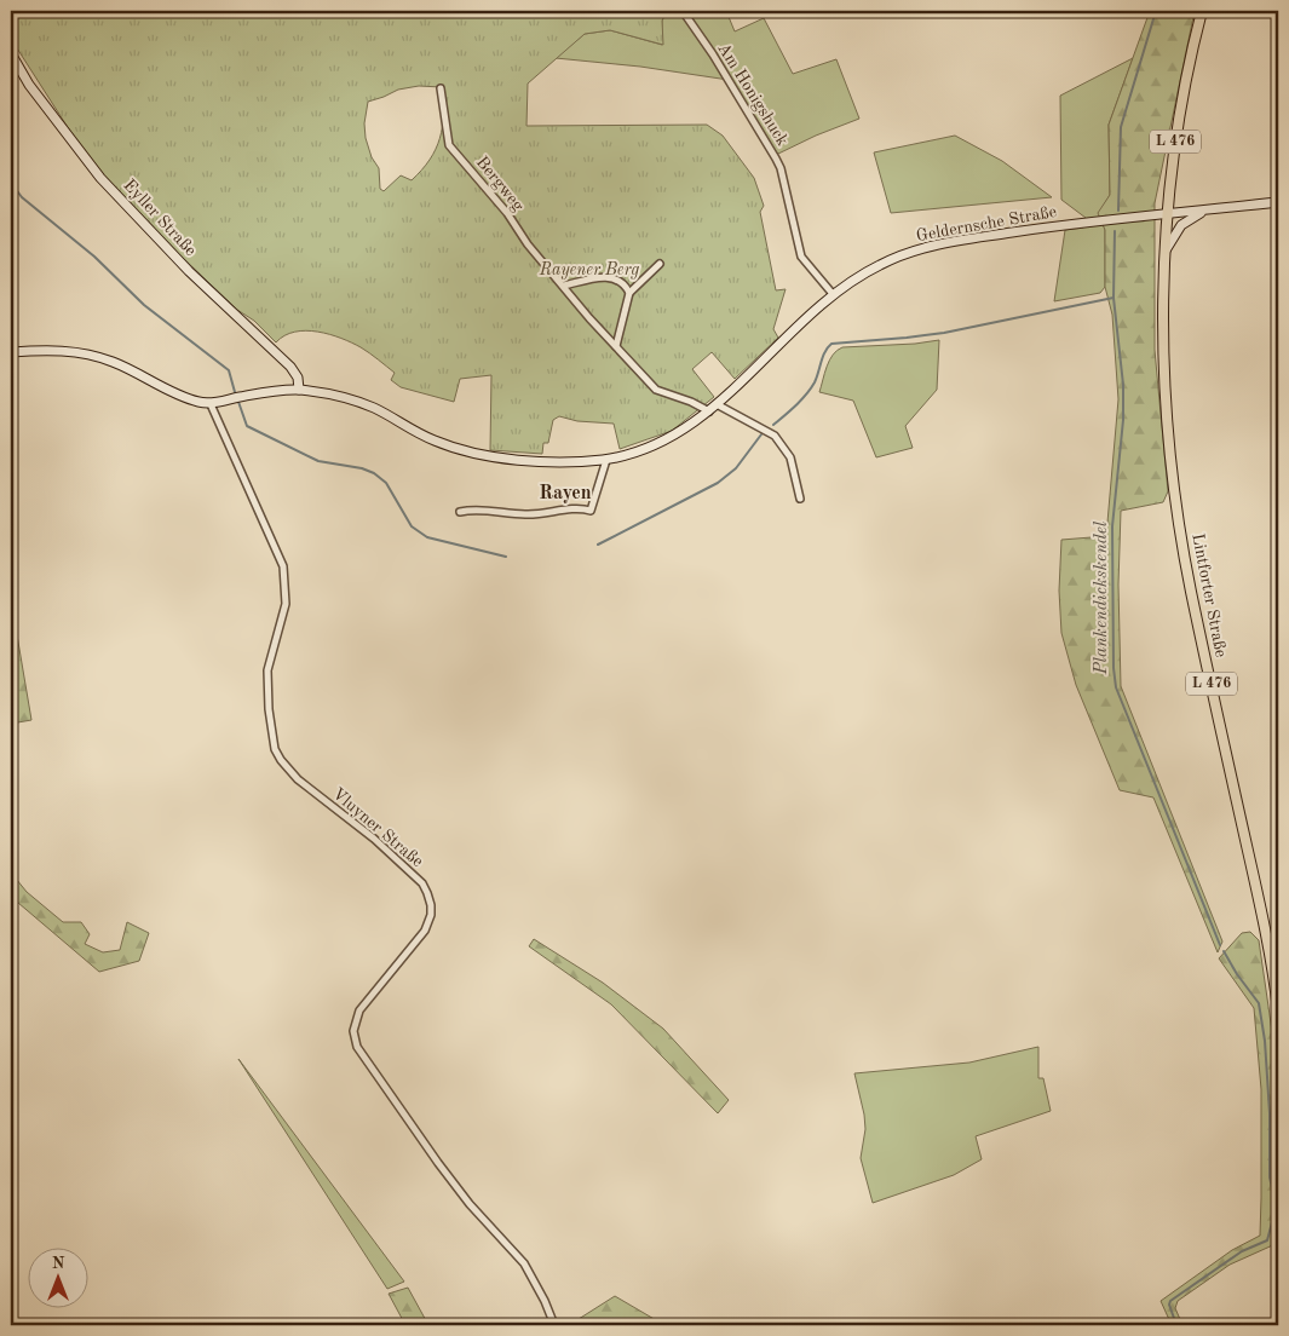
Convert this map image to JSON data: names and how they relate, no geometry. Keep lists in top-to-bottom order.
{
  "streets": {
    "main road": [
      "L 476",
      "Eyller Straße",
      "Geldernsche Straße",
      "Lintforter Straße"
    ],
    "street": ["Am Honigshuck", "Bergweg", "Vluyner Straße"]
  },
  "crossings": [
    ["Am Honigshuck", "Geldernsche Straße"],
    ["Bergweg", "Geldernsche Straße"],
    ["Eyller Straße", "Geldernsche Straße"],
    ["Geldernsche Straße", "Lintforter Straße"],
    ["Geldernsche Straße", "Vluyner Straße"]
  ],
  "districts": ["Rayen"],
  "water": ["Plankendickskendel"],
  "parks": ["Rayener Berg"],
  "north": "top"
}
